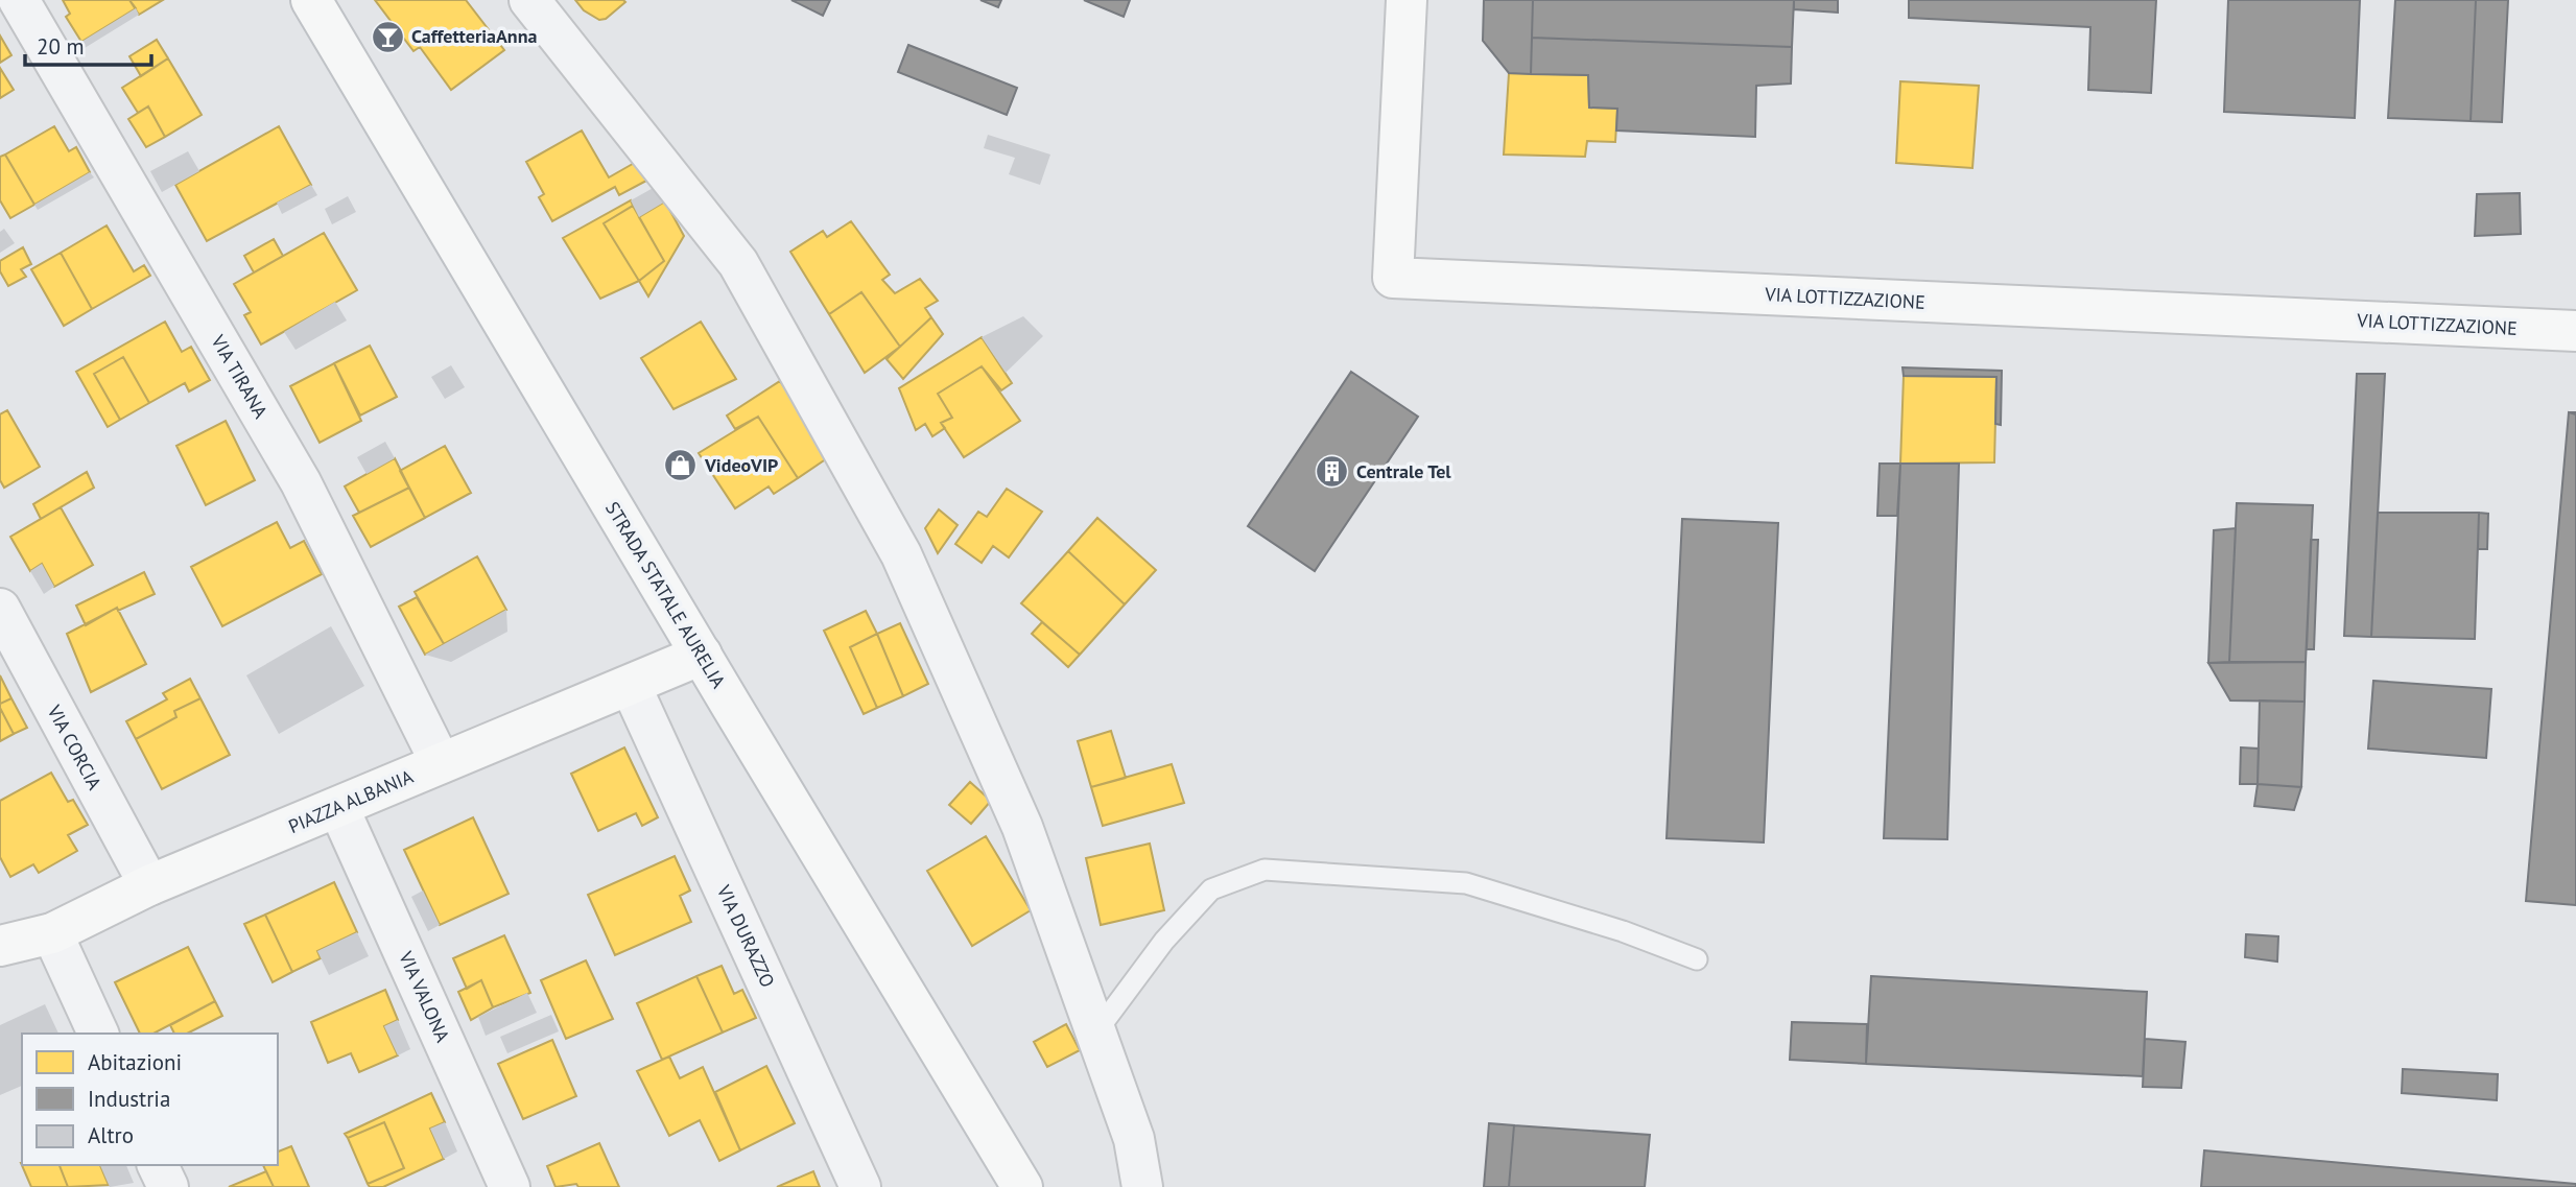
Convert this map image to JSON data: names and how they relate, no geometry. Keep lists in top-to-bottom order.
{
  "streets": {
    "street": [
      "VIA LOTTIZZAZIONE",
      "VIA TIRANA",
      "STRADA STATALE AURELIA",
      "VIA CORCIA",
      "PIAZZA ALBANIA",
      "VIA DURAZZO",
      "VIA VALONA"
    ]
  },
  "crossings": [
    ["VIA TIRANA", "PIAZZA ALBANIA"],
    ["STRADA STATALE AURELIA", "PIAZZA ALBANIA"],
    ["VIA CORCIA", "PIAZZA ALBANIA"],
    ["PIAZZA ALBANIA", "VIA DURAZZO"],
    ["PIAZZA ALBANIA", "VIA VALONA"]
  ],
  "places": {
    "bar": ["CaffetteriaAnna"],
    "shop": ["VideoVIP"],
    "building": ["Centrale Tel"]
  },
  "legend": ["Abitazioni", "Industria", "Altro"],
  "scale_bar": "20 m"
}
